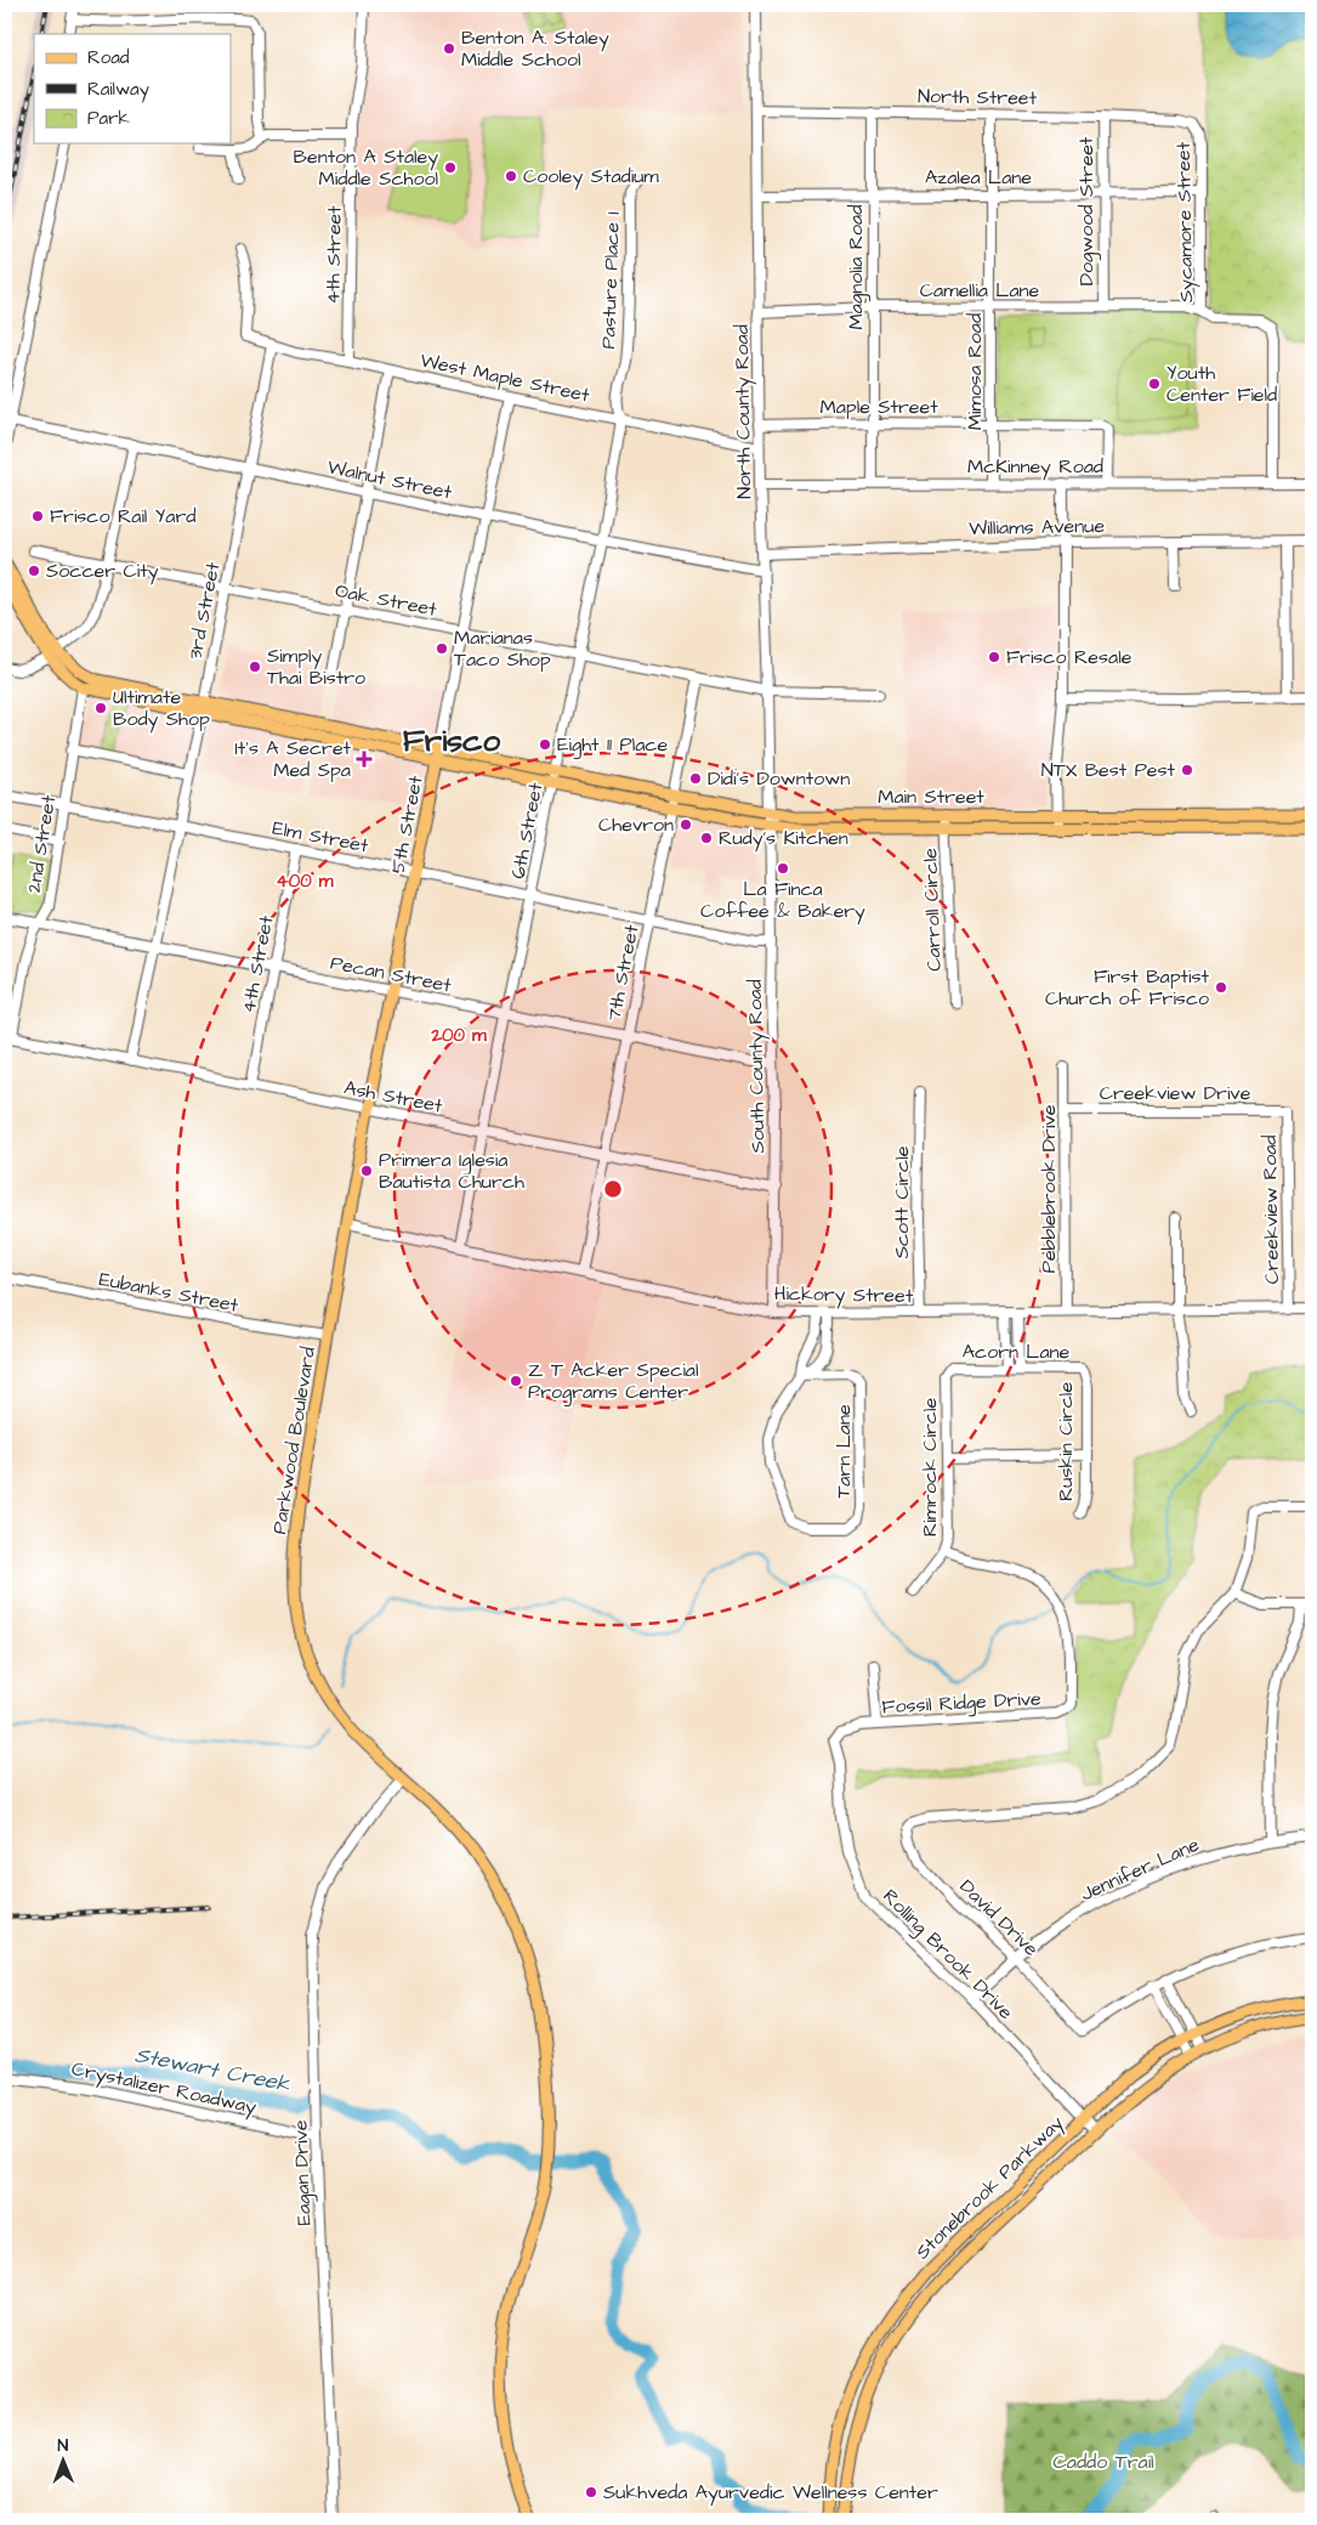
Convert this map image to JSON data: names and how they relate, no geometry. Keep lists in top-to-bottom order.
{
  "streets": {
    "main road": [
      "Main Street",
      "5th Street",
      "Parkwood Boulevard",
      "Stonebrook Parkway"
    ],
    "street": [
      "North Street",
      "Azalea Lane",
      "Dogwood Street",
      "Sycamore Street",
      "4th Street",
      "Magnolia Road",
      "Pasture Place 1",
      "Camellia Lane",
      "Mimosa Road",
      "West Maple Street",
      "Maple Street",
      "North County Road",
      "McKinney Road",
      "Walnut Street",
      "Williams Avenue",
      "Oak Street",
      "3rd Street",
      "6th Street",
      "Elm Street",
      "2nd Street",
      "Carroll Circle",
      "7th Street",
      "Pecan Street",
      "South County Road",
      "Creekview Drive",
      "Ash Street",
      "Pebblebrook Drive",
      "Scott Circle",
      "Creekview Road",
      "Eubanks Street",
      "Hickory Street",
      "Acorn Lane",
      "Ruskin Circle",
      "Tarn Lane",
      "Rimrock Circle",
      "Fossil Ridge Drive",
      "Jennifer Lane",
      "David Drive",
      "Rolling Brook Drive",
      "Crystalizer Roadway",
      "Eagan Drive"
    ]
  },
  "crossings": [
    ["North Street", "Dogwood Street"],
    ["North Street", "Sycamore Street"],
    ["North Street", "Magnolia Road"],
    ["North Street", "Mimosa Road"],
    ["North Street", "North County Road"],
    ["Azalea Lane", "Dogwood Street"],
    ["Azalea Lane", "Sycamore Street"],
    ["Azalea Lane", "Magnolia Road"],
    ["Azalea Lane", "Mimosa Road"],
    ["Azalea Lane", "North County Road"],
    ["Dogwood Street", "Camellia Lane"],
    ["Sycamore Street", "Camellia Lane"],
    ["Sycamore Street", "McKinney Road"],
    ["4th Street", "West Maple Street"],
    ["4th Street", "Elm Street"],
    ["4th Street", "Pecan Street"],
    ["4th Street", "Ash Street"],
    ["Magnolia Road", "Camellia Lane"],
    ["Magnolia Road", "Maple Street"],
    ["Magnolia Road", "McKinney Road"],
    ["Pasture Place 1", "West Maple Street"],
    ["Pasture Place 1", "6th Street"],
    ["Camellia Lane", "Mimosa Road"],
    ["Camellia Lane", "North County Road"],
    ["Mimosa Road", "Maple Street"],
    ["Mimosa Road", "McKinney Road"],
    ["West Maple Street", "North County Road"],
    ["West Maple Street", "3rd Street"],
    ["West Maple Street", "5th Street"],
    ["West Maple Street", "6th Street"],
    ["Maple Street", "North County Road"],
    ["Maple Street", "McKinney Road"],
    ["North County Road", "McKinney Road"],
    ["North County Road", "Walnut Street"],
    ["North County Road", "Williams Avenue"],
    ["North County Road", "Oak Street"],
    ["North County Road", "Main Street"],
    ["North County Road", "South County Road"],
    ["Walnut Street", "3rd Street"],
    ["Walnut Street", "5th Street"],
    ["Walnut Street", "6th Street"],
    ["Oak Street", "3rd Street"],
    ["Oak Street", "5th Street"],
    ["Oak Street", "6th Street"],
    ["Oak Street", "7th Street"],
    ["3rd Street", "Main Street"],
    ["3rd Street", "Elm Street"],
    ["3rd Street", "Pecan Street"],
    ["3rd Street", "Ash Street"],
    ["Main Street", "5th Street"],
    ["Main Street", "6th Street"],
    ["Main Street", "2nd Street"],
    ["Main Street", "Carroll Circle"],
    ["Main Street", "7th Street"],
    ["Main Street", "South County Road"],
    ["5th Street", "Elm Street"],
    ["5th Street", "Pecan Street"],
    ["5th Street", "Ash Street"],
    ["5th Street", "Hickory Street"],
    ["5th Street", "Parkwood Boulevard"],
    ["6th Street", "Elm Street"],
    ["6th Street", "Pecan Street"],
    ["6th Street", "Ash Street"],
    ["6th Street", "Hickory Street"],
    ["Elm Street", "2nd Street"],
    ["Elm Street", "7th Street"],
    ["Elm Street", "South County Road"],
    ["2nd Street", "Pecan Street"],
    ["2nd Street", "Ash Street"],
    ["7th Street", "Pecan Street"],
    ["7th Street", "Ash Street"],
    ["7th Street", "Hickory Street"],
    ["Pecan Street", "South County Road"],
    ["South County Road", "Ash Street"],
    ["South County Road", "Hickory Street"],
    ["Creekview Drive", "Pebblebrook Drive"],
    ["Creekview Drive", "Creekview Road"],
    ["Pebblebrook Drive", "Hickory Street"],
    ["Scott Circle", "Hickory Street"],
    ["Creekview Road", "Hickory Street"],
    ["Eubanks Street", "Parkwood Boulevard"],
    ["Hickory Street", "Parkwood Boulevard"],
    ["Acorn Lane", "Ruskin Circle"],
    ["Acorn Lane", "Rimrock Circle"],
    ["Parkwood Boulevard", "Eagan Drive"],
    ["Rimrock Circle", "Fossil Ridge Drive"],
    ["Fossil Ridge Drive", "Rolling Brook Drive"],
    ["Jennifer Lane", "David Drive"],
    ["Jennifer Lane", "Rolling Brook Drive"],
    ["Rolling Brook Drive", "Stonebrook Parkway"],
    ["Crystalizer Roadway", "Eagan Drive"]
  ],
  "districts": ["Frisco"],
  "water": ["Stewart Creek"],
  "parks": ["Caddo Trail"],
  "places": {
    "other": [
      "Benton A. Staley Middle School",
      "Benton A Staley Middle School",
      "Cooley Stadium",
      "Youth Center Field",
      "Frisco Rail Yard",
      "Soccer City",
      "Marianas Taco Shop",
      "Frisco Resale",
      "Simply Thai Bistro",
      "Ultimate Body Shop",
      "Eight 11 Place",
      "NTX Best Pest",
      "Didi's Downtown",
      "Chevron",
      "Rudy's Kitchen",
      "La Finca Coffee & Bakery",
      "First Baptist Church of Frisco",
      "Primera Iglesia Bautista Church",
      "Z T Acker Special Programs Center",
      "Sukhveda Ayurvedic Wellness Center"
    ],
    "health": ["It's A Secret Med Spa"]
  },
  "legend": ["Road", "Railway", "Park"],
  "north": "top",
  "rings": ["400 m", "200 m"]
}
